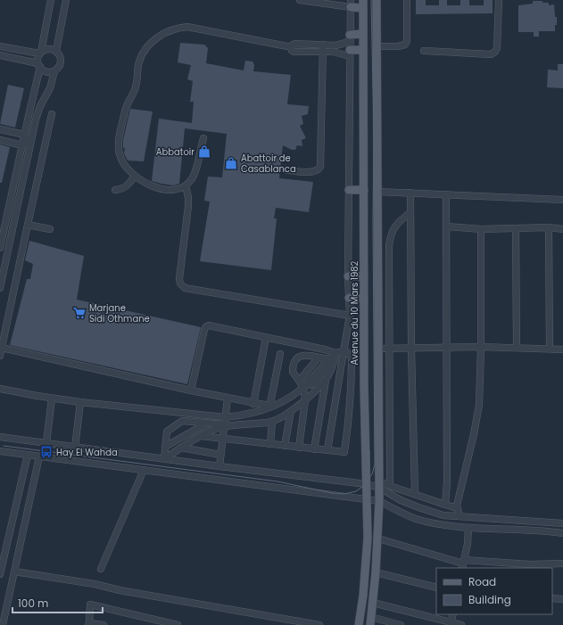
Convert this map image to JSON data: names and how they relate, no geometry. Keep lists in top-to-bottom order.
{
  "streets": {
    "main road": ["Avenue du 10 Mars 1982"]
  },
  "places": {
    "shop": ["Abbatoir", "Abattoir de Casablanca"],
    "supermarket": ["Marjane Sidi Othmane"],
    "bus stop": ["Hay El Wahda"]
  },
  "legend": ["Road", "Building"],
  "scale_bar": "100 m"
}
